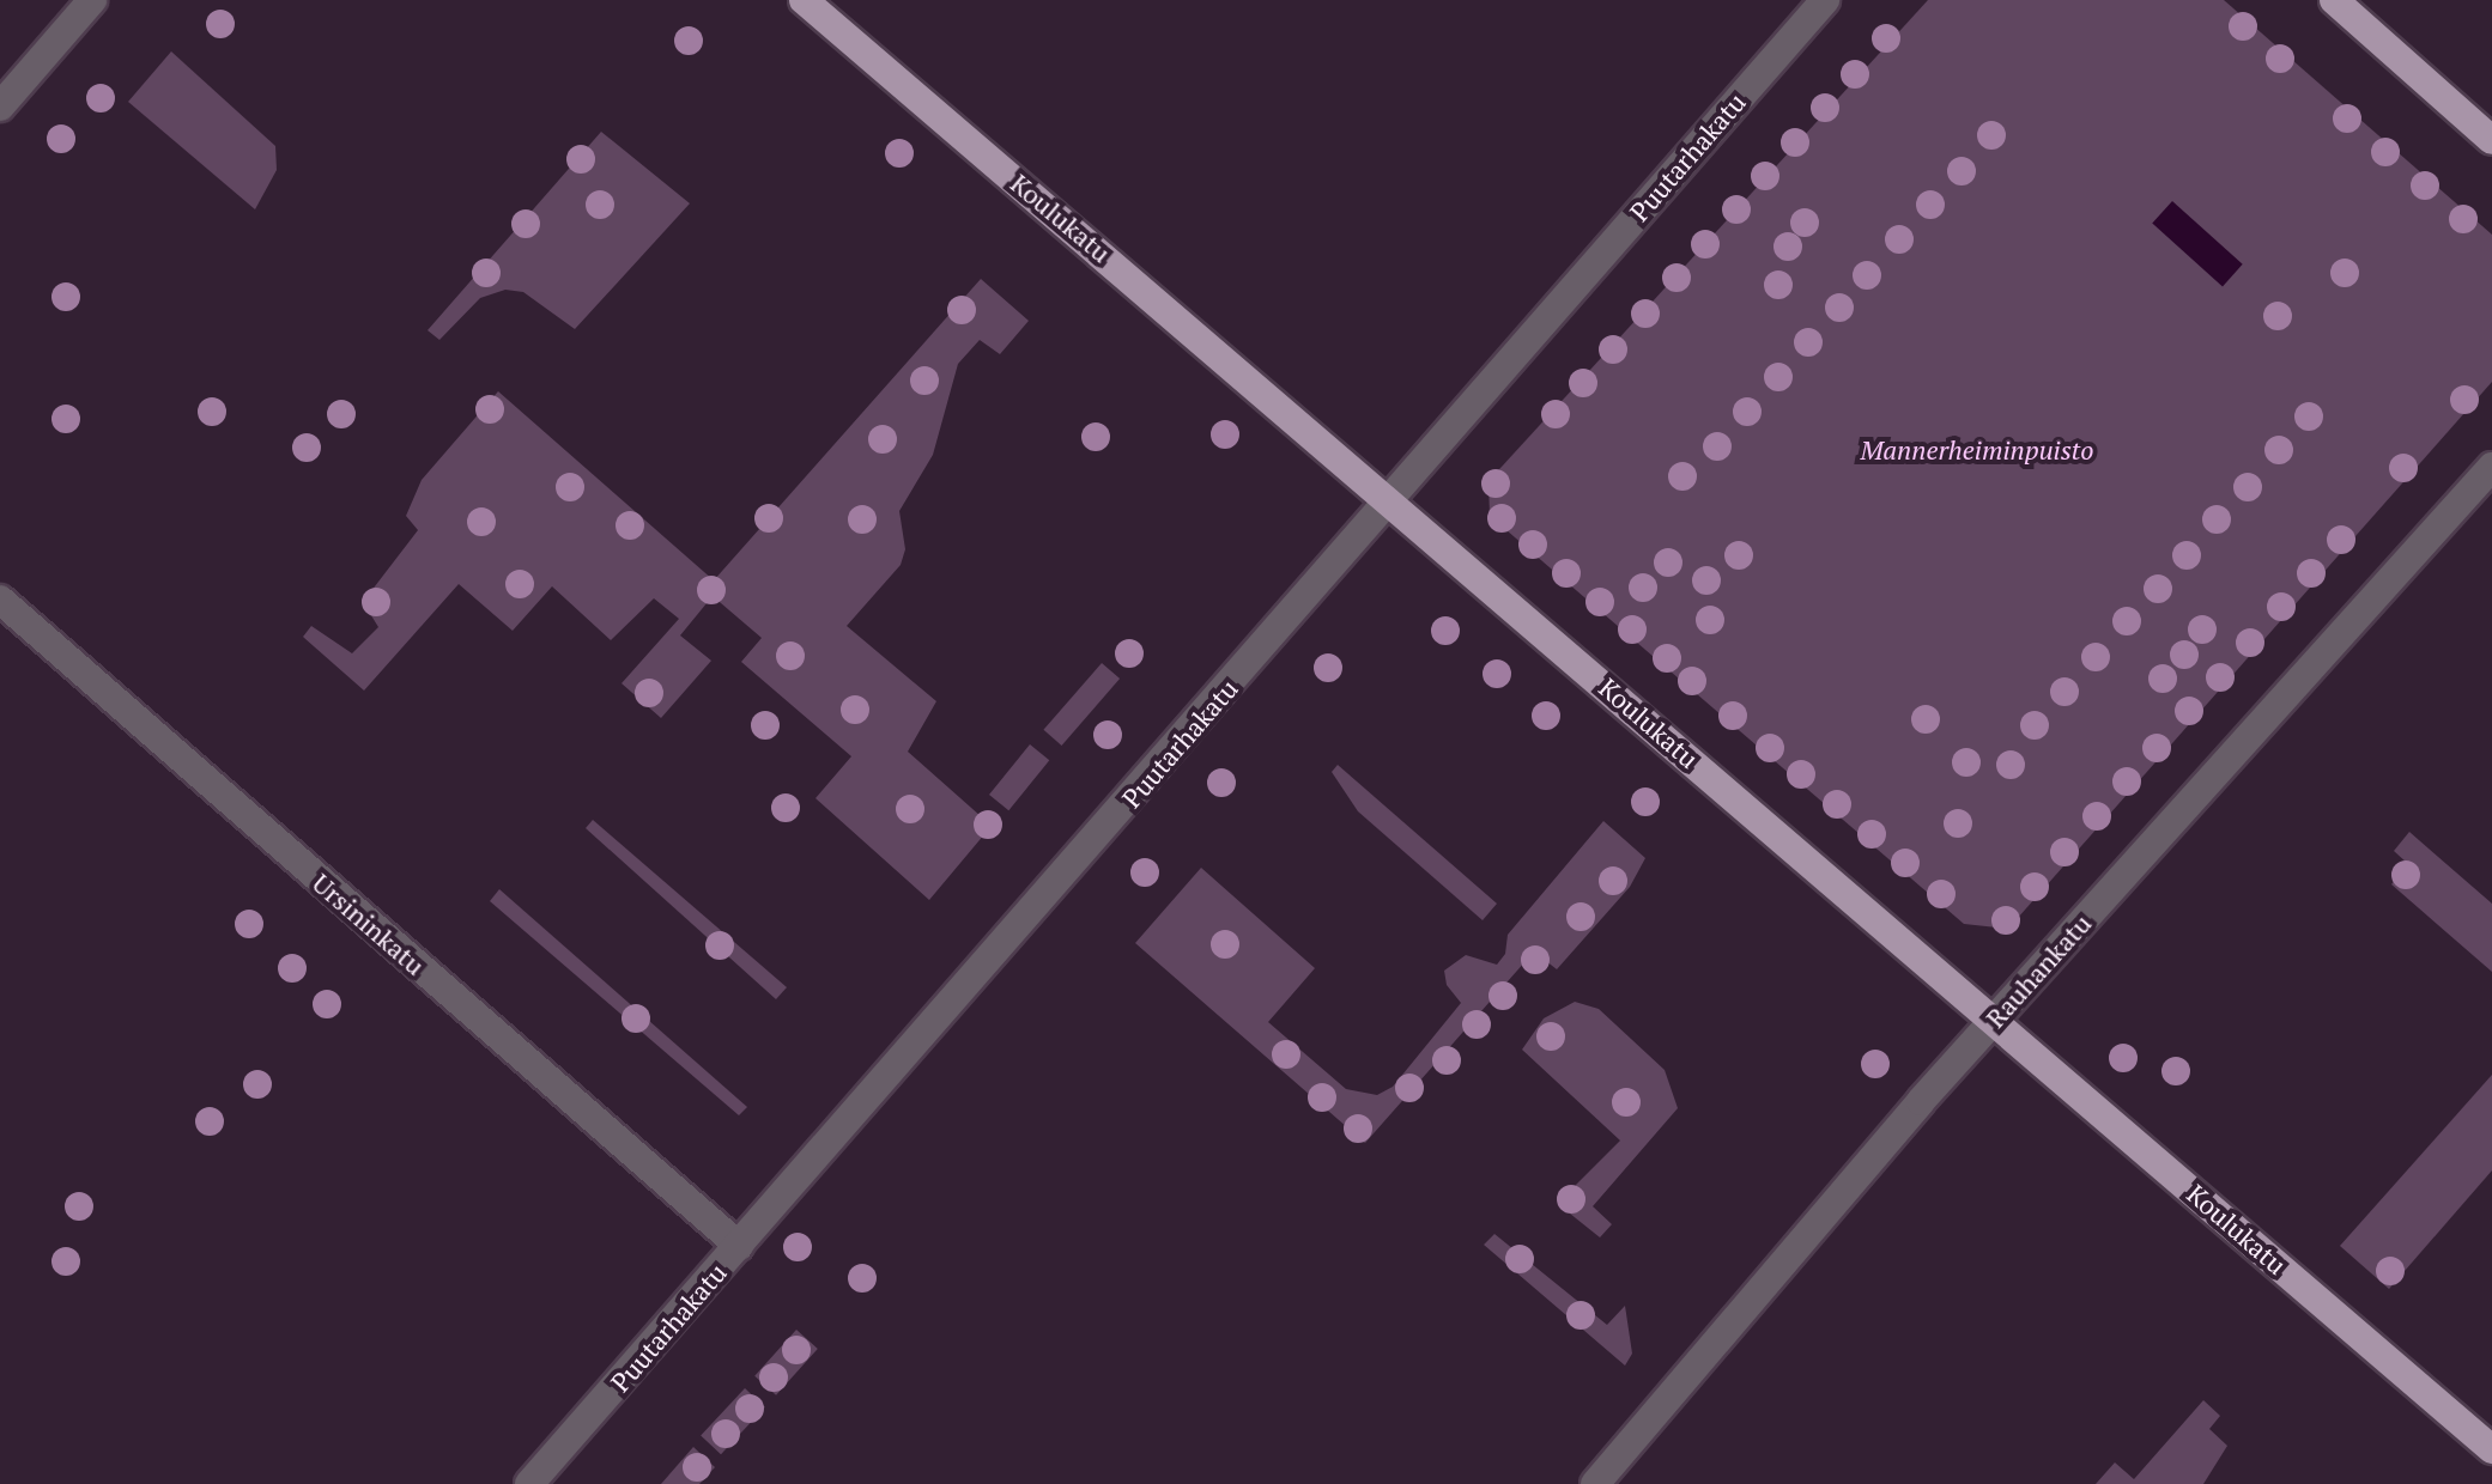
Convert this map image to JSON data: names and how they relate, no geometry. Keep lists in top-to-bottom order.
{
  "streets": {
    "main road": ["Koulukatu"],
    "street": ["Puutarhakatu", "Ursininkatu", "Rauhankatu"]
  },
  "crossings": [
    ["Puutarhakatu", "Koulukatu"],
    ["Puutarhakatu", "Ursininkatu"],
    ["Koulukatu", "Rauhankatu"]
  ],
  "parks": ["Mannerheiminpuisto"]
}
